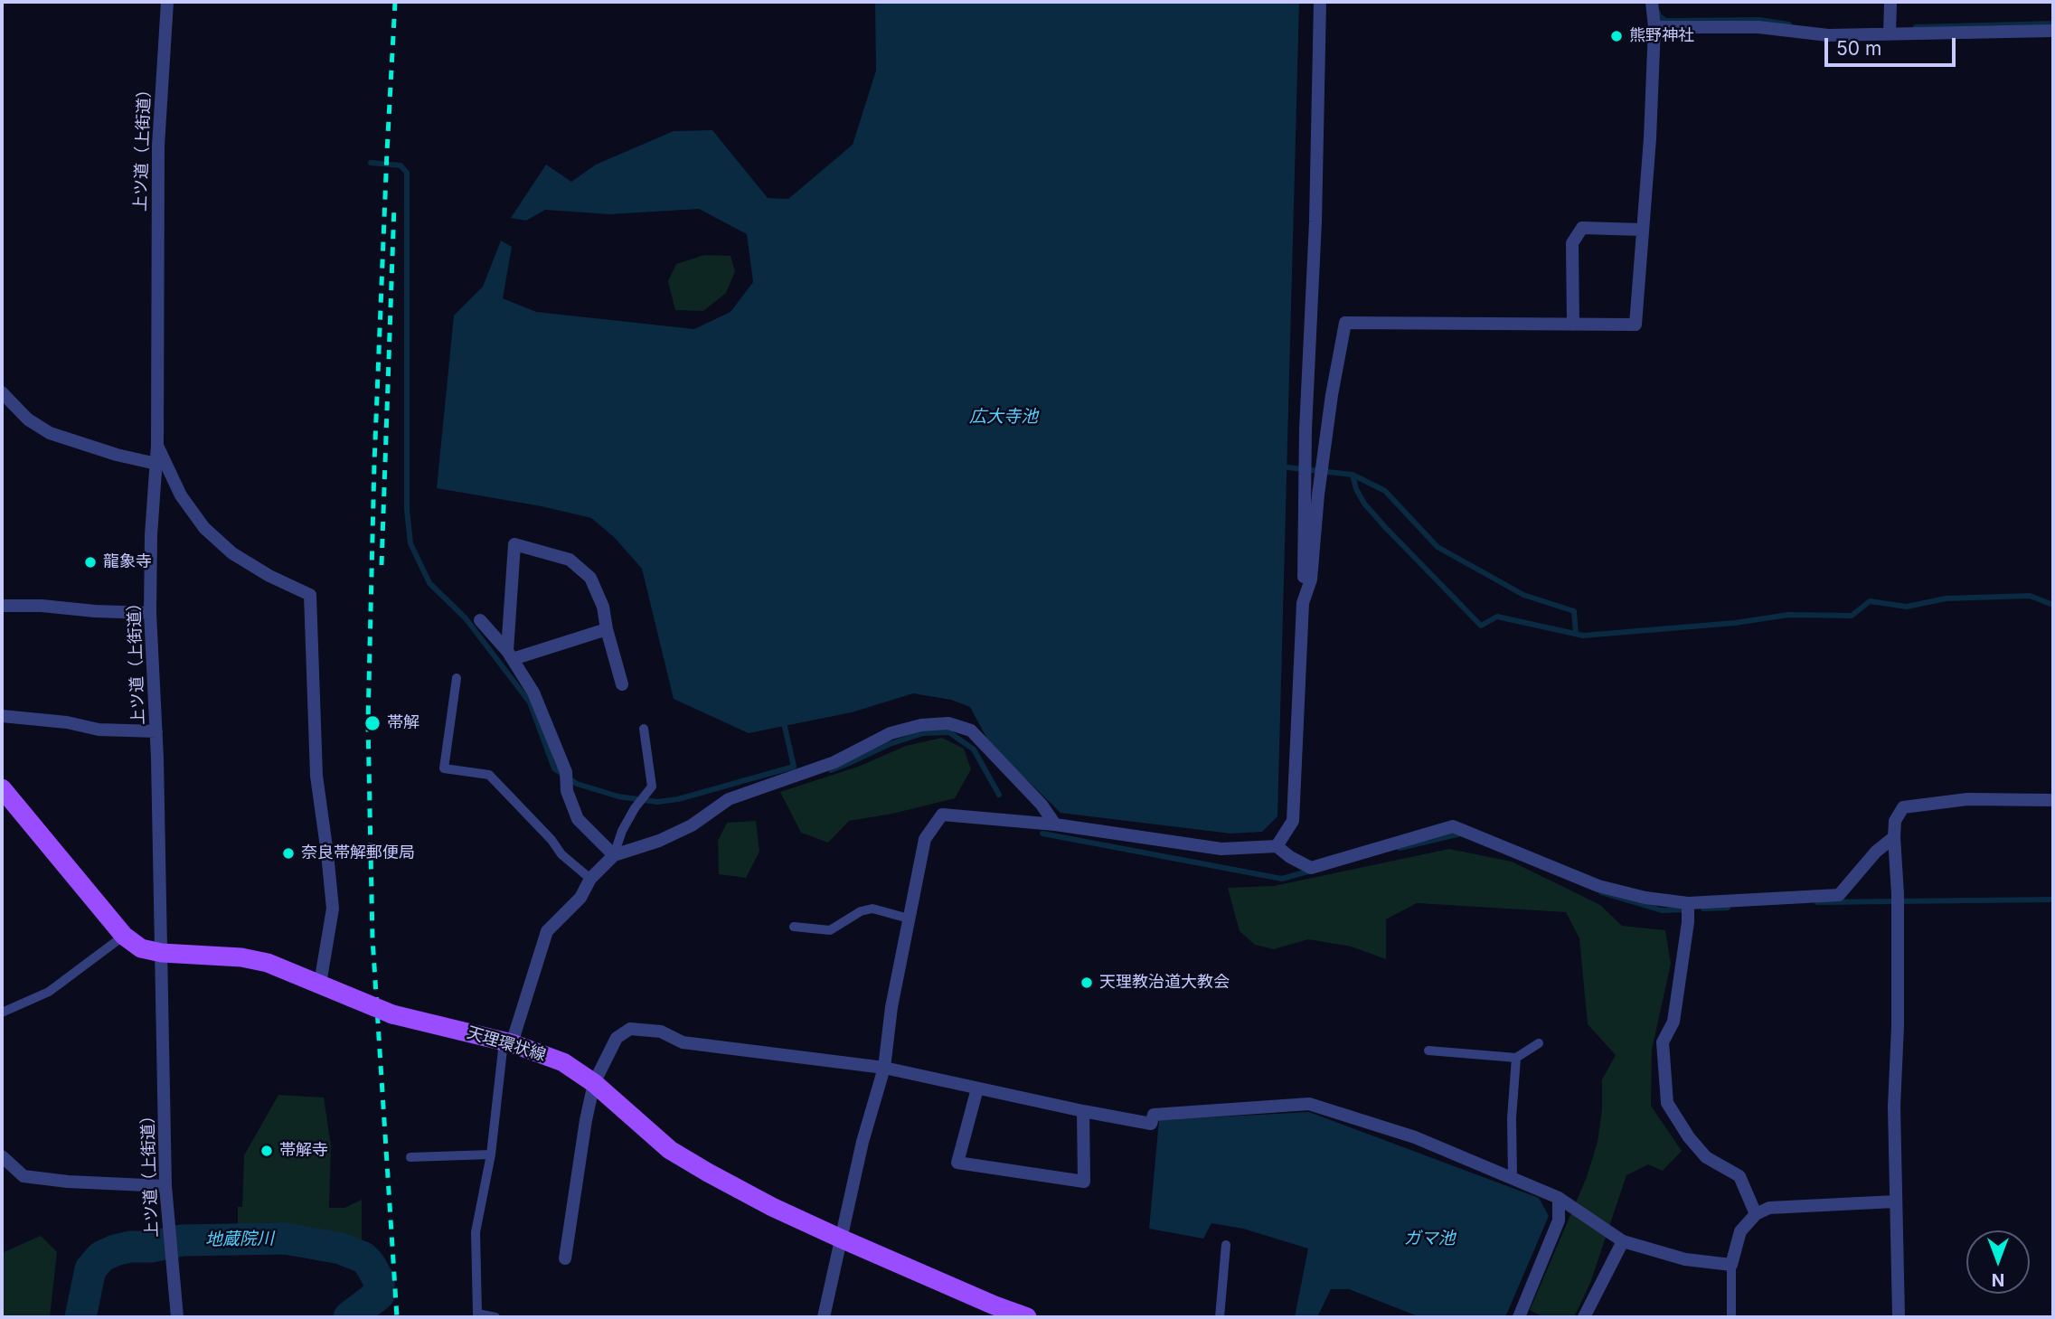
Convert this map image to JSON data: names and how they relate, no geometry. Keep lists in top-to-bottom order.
{
  "streets": {
    "main road": ["天理環状線"],
    "street": ["上ツ道（上街道）"]
  },
  "crossings": [
    ["上ツ道（上街道）", "天理環状線"]
  ],
  "water": ["広大寺池", "ガマ池", "地蔵院川"],
  "places": [
    "熊野神社",
    "龍象寺",
    "帯解",
    "奈良帯解郵便局",
    "天理教治道大教会",
    "帯解寺"
  ],
  "scale_bar": "50 m",
  "north": "bottom"
}
